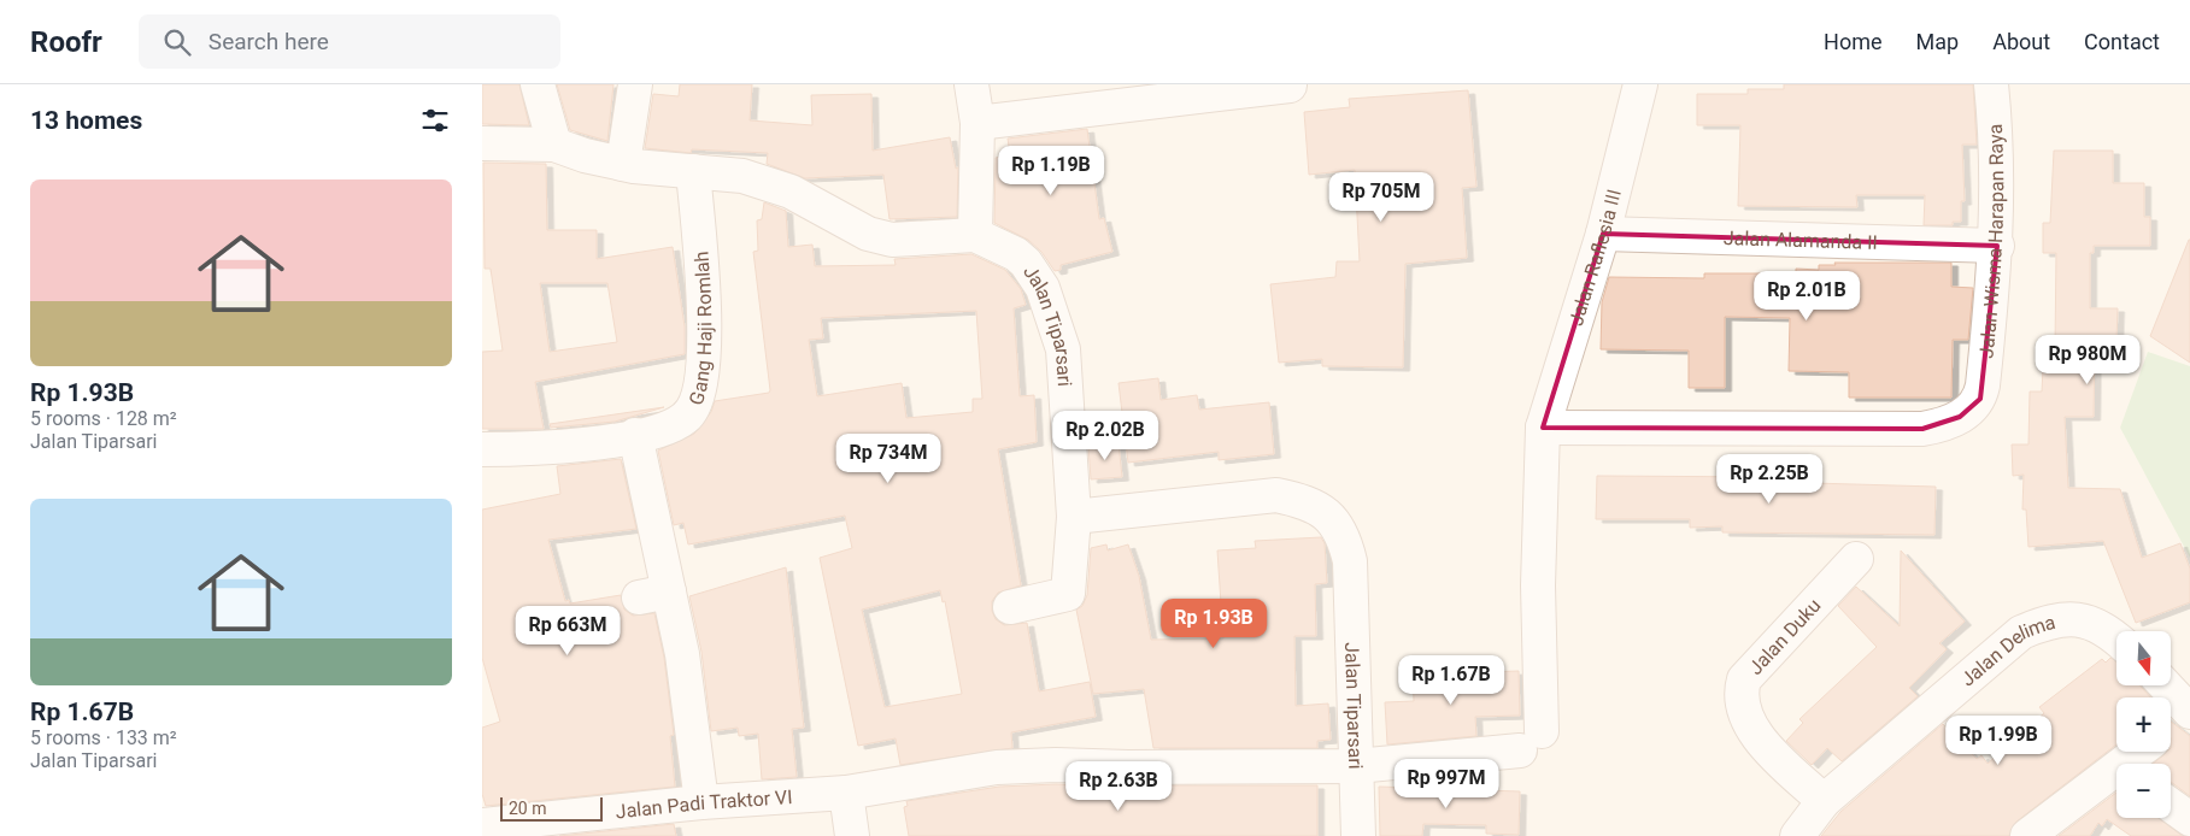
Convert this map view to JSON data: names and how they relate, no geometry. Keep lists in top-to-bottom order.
{
  "streets": {
    "street": [
      "Jalan Alamanda II",
      "Jalan Wisma Harapan Raya",
      "Jalan Raflesia III",
      "Gang Haji Romlah",
      "Jalan Tiparsari",
      "Jalan Duku",
      "Jalan Delima",
      "Jalan Padi Traktor VI"
    ]
  },
  "crossings": [
    ["Jalan Alamanda II", "Jalan Wisma Harapan Raya"],
    ["Jalan Alamanda II", "Jalan Raflesia III"],
    ["Jalan Wisma Harapan Raya", "Jalan Raflesia III"],
    ["Jalan Raflesia III", "Jalan Padi Traktor VI"],
    ["Gang Haji Romlah", "Jalan Tiparsari"],
    ["Jalan Tiparsari", "Jalan Padi Traktor VI"],
    ["Jalan Duku", "Jalan Delima"]
  ],
  "scale_bar": "20 m",
  "north": "bottom",
  "page": {
    "header": "Roofr",
    "search": "Search here",
    "nav": [
      "Home",
      "Map",
      "About",
      "Contact"
    ],
    "heading": "13 homes",
    "price": [
      "Rp 1.19B",
      "Rp 705M",
      "Rp 2.01B",
      "Rp 980M",
      "Rp 2.02B",
      "Rp 734M",
      "Rp 2.25B",
      "Rp 1.93B",
      "Rp 663M",
      "Rp 1.67B",
      "Rp 1.99B",
      "Rp 997M",
      "Rp 2.63B"
    ],
    "list": [
      {
        "name": "Rp 1.93B",
        "note": "5 rooms · 128 m² · Jalan Tiparsari"
      },
      {
        "name": "Rp 1.67B",
        "note": "5 rooms · 133 m² · Jalan Tiparsari"
      }
    ],
    "map_buttons": ["+", "−"],
    "scale": "20 m"
  }
}
